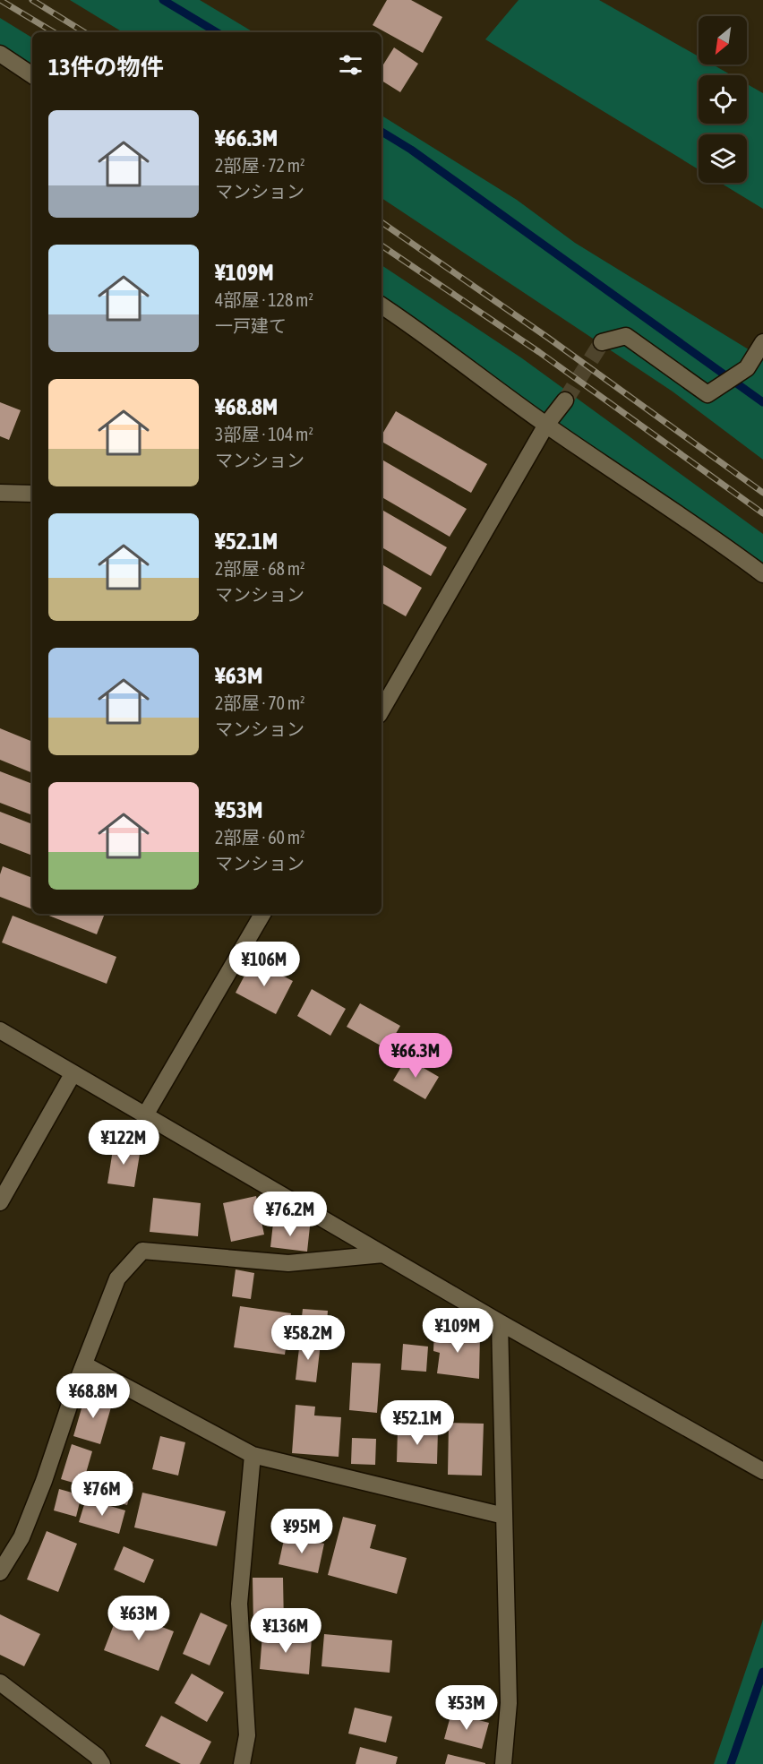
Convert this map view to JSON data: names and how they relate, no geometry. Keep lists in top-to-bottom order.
{
  "north": "bottom left",
  "page": {
    "heading": "13件の物件",
    "list": [
      {
        "name": "¥66.3M",
        "note": "2部屋 · 72 m² · マンション"
      },
      {
        "name": "¥109M",
        "note": "4部屋 · 128 m² · 一戸建て"
      },
      {
        "name": "¥68.8M",
        "note": "3部屋 · 104 m² · マンション"
      },
      {
        "name": "¥52.1M",
        "note": "2部屋 · 68 m² · マンション"
      },
      {
        "name": "¥63M",
        "note": "2部屋 · 70 m² · マンション"
      },
      {
        "name": "¥53M",
        "note": "2部屋 · 60 m² · マンション"
      }
    ],
    "price": [
      "¥106M",
      "¥66.3M",
      "¥122M",
      "¥76.2M",
      "¥109M",
      "¥58.2M",
      "¥68.8M",
      "¥52.1M",
      "¥76M",
      "¥95M",
      "¥63M",
      "¥136M",
      "¥53M"
    ]
  }
}
